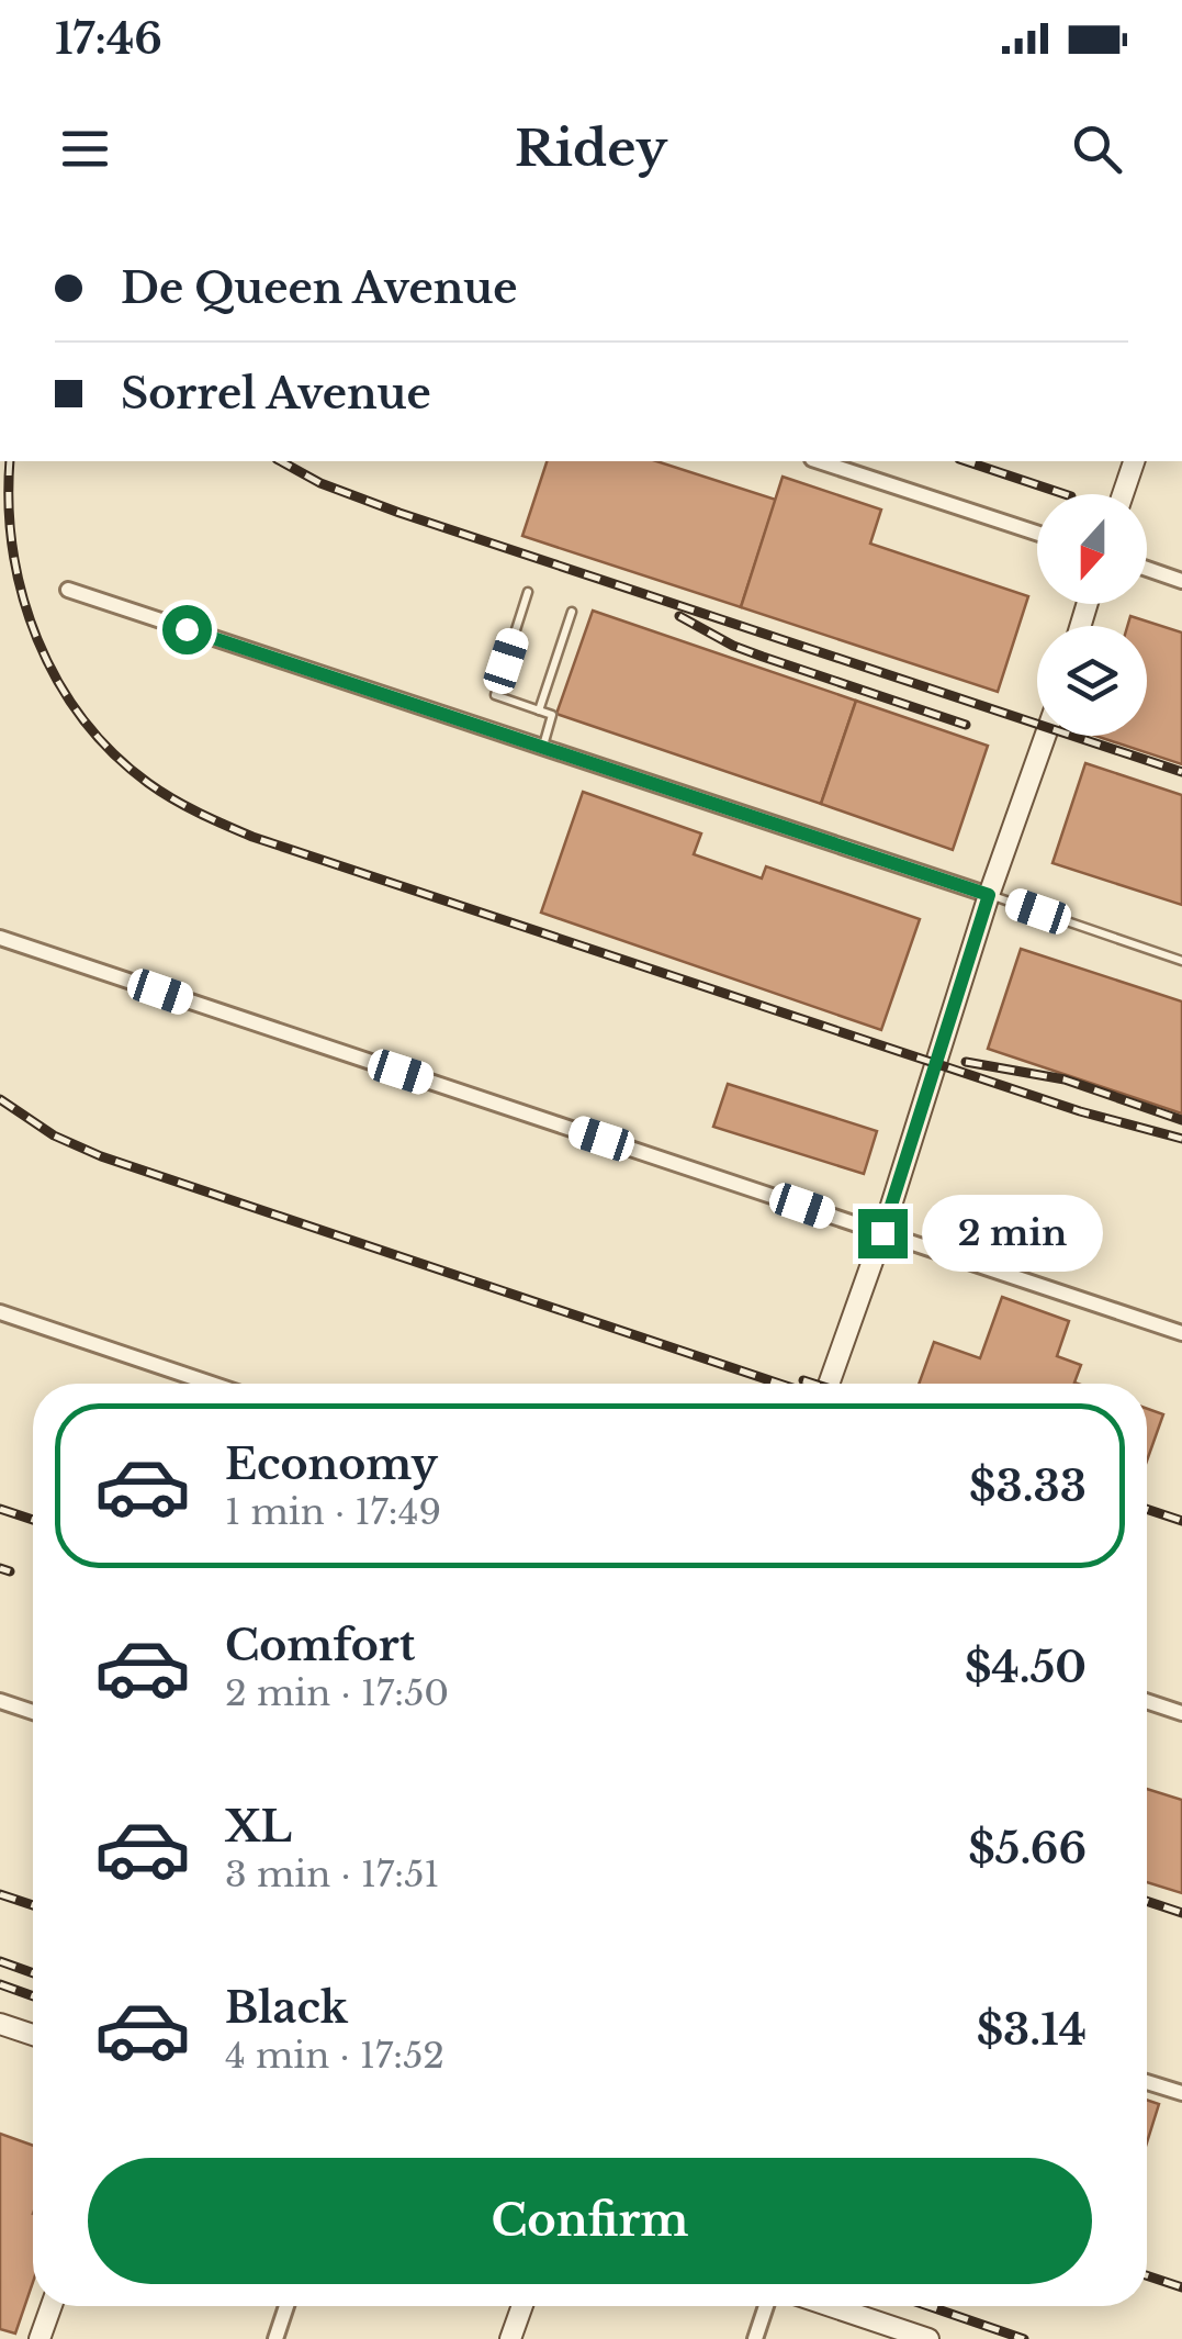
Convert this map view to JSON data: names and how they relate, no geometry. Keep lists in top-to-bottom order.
{
  "north": "bottom",
  "page": {
    "status": "17:46",
    "header": "Ridey",
    "banner": ["De Queen Avenue", "Sorrel Avenue"],
    "bubble": "2 min",
    "list": [
      {
        "name": "Economy",
        "note": "1 min · 17:49",
        "value": "$3.33"
      },
      {
        "name": "Comfort",
        "note": "2 min · 17:50",
        "value": "$4.50"
      },
      {
        "name": "XL",
        "note": "3 min · 17:51",
        "value": "$5.66"
      },
      {
        "name": "Black",
        "note": "4 min · 17:52",
        "value": "$3.14"
      }
    ],
    "buttons": "Confirm"
  }
}
